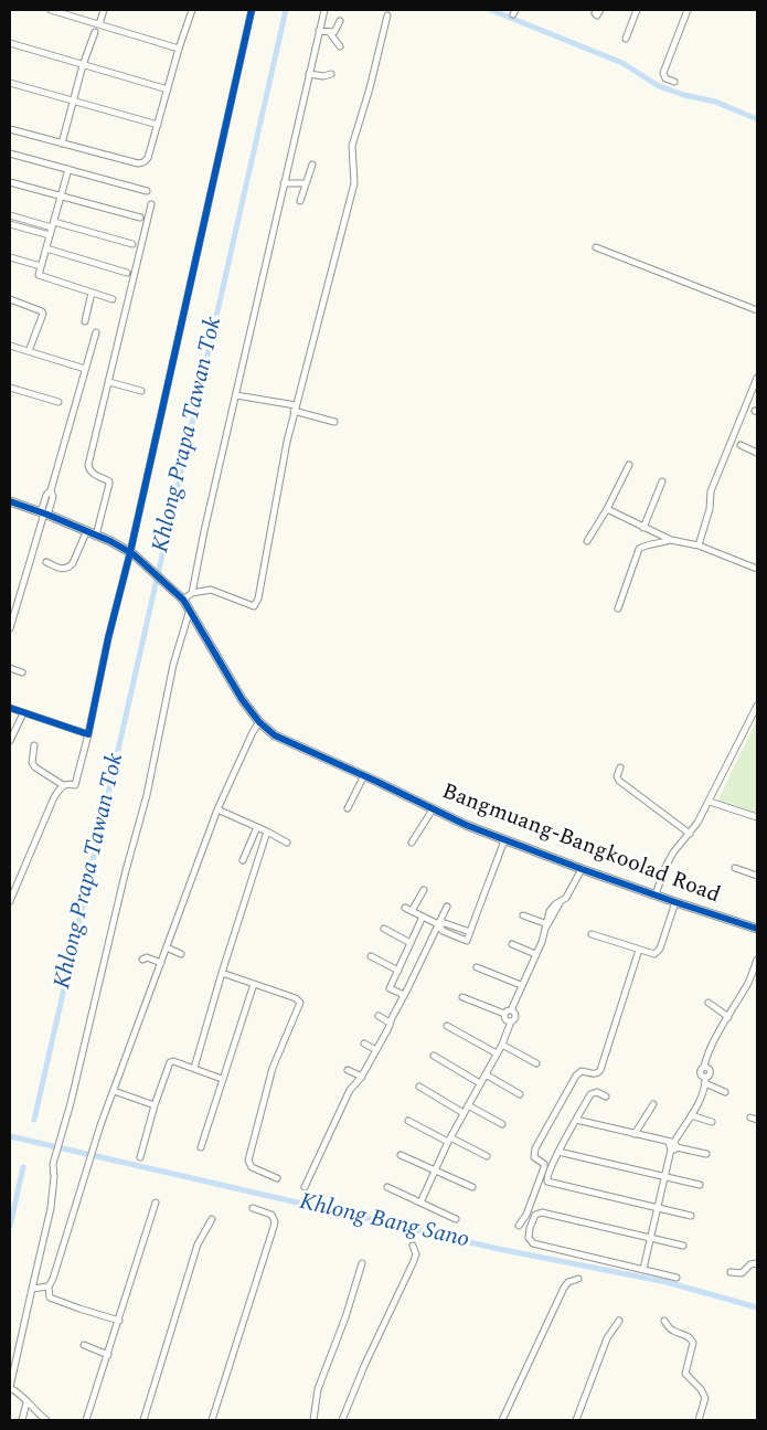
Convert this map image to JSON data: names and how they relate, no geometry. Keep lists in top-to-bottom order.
{
  "streets": {
    "street": ["Bangmuang-Bangkoolad Road"]
  },
  "water": ["Khlong Prapa Tawan Tok", "Khlong Bang Sano"]
}
